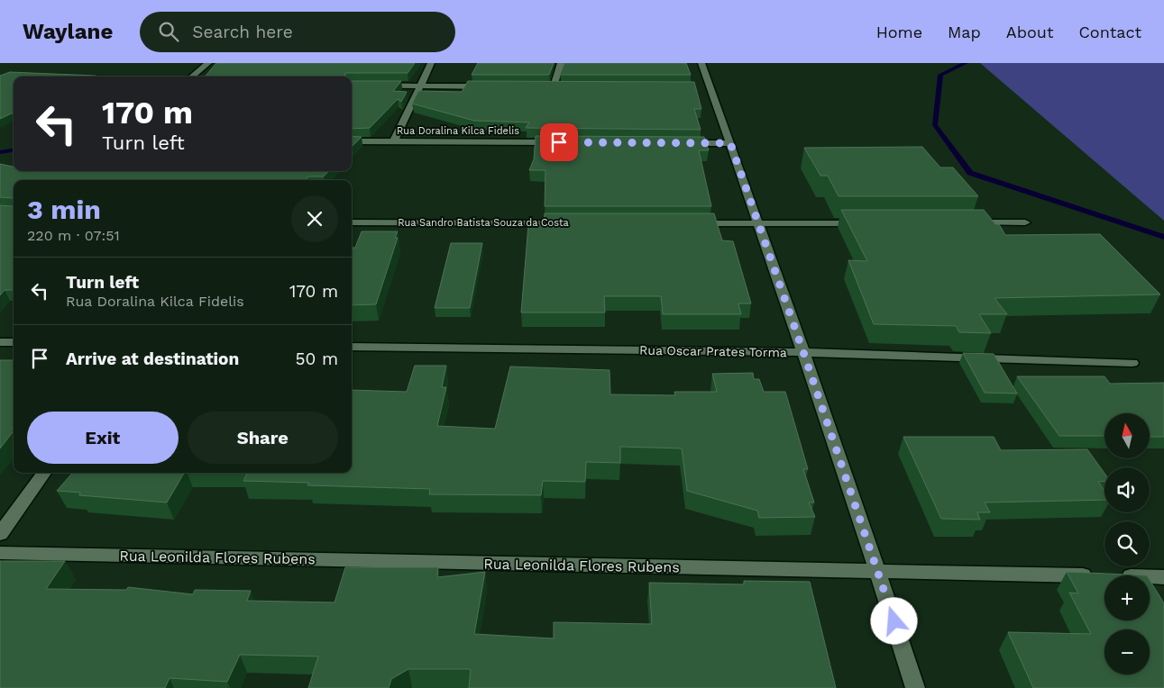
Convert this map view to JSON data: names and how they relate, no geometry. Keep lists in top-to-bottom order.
{
  "streets": {
    "street": [
      "Rua Doralina Kilca Fidelis",
      "Rua Sandro Batista Souza da Costa",
      "Rua Oscar Prates Torma",
      "Rua Leonilda Flores Rubens"
    ]
  },
  "north": "top",
  "page": {
    "header": "Waylane",
    "search": "Search here",
    "nav": [
      "Home",
      "Map",
      "About",
      "Contact"
    ],
    "turn": ["170 m", "Turn left"],
    "heading": ["3 min", "220 m · 07:51"],
    "list": [
      {
        "name": "Turn left",
        "note": "Rua Doralina Kilca Fidelis",
        "value": "170 m"
      },
      {
        "name": "Arrive at destination",
        "value": "50 m"
      }
    ],
    "buttons": ["Exit", "Share"],
    "map_buttons": ["+", "−"]
  }
}
